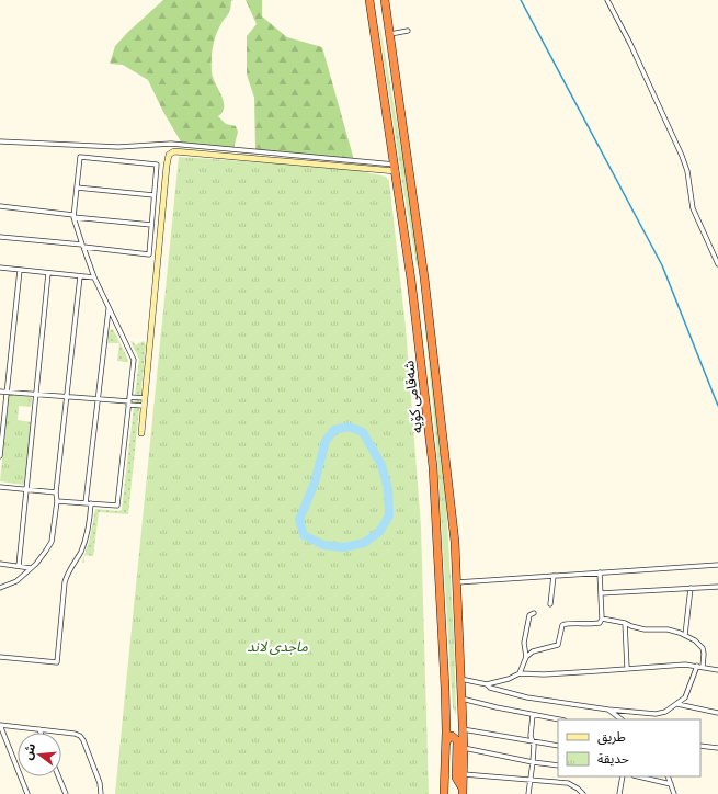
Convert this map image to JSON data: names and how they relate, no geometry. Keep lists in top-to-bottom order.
{
  "streets": {
    "highway": ["شەقامی کۆیە"]
  },
  "parks": ["ماجدی لاند"],
  "legend": ["طريق", "حديقة"],
  "north": "left"
}
